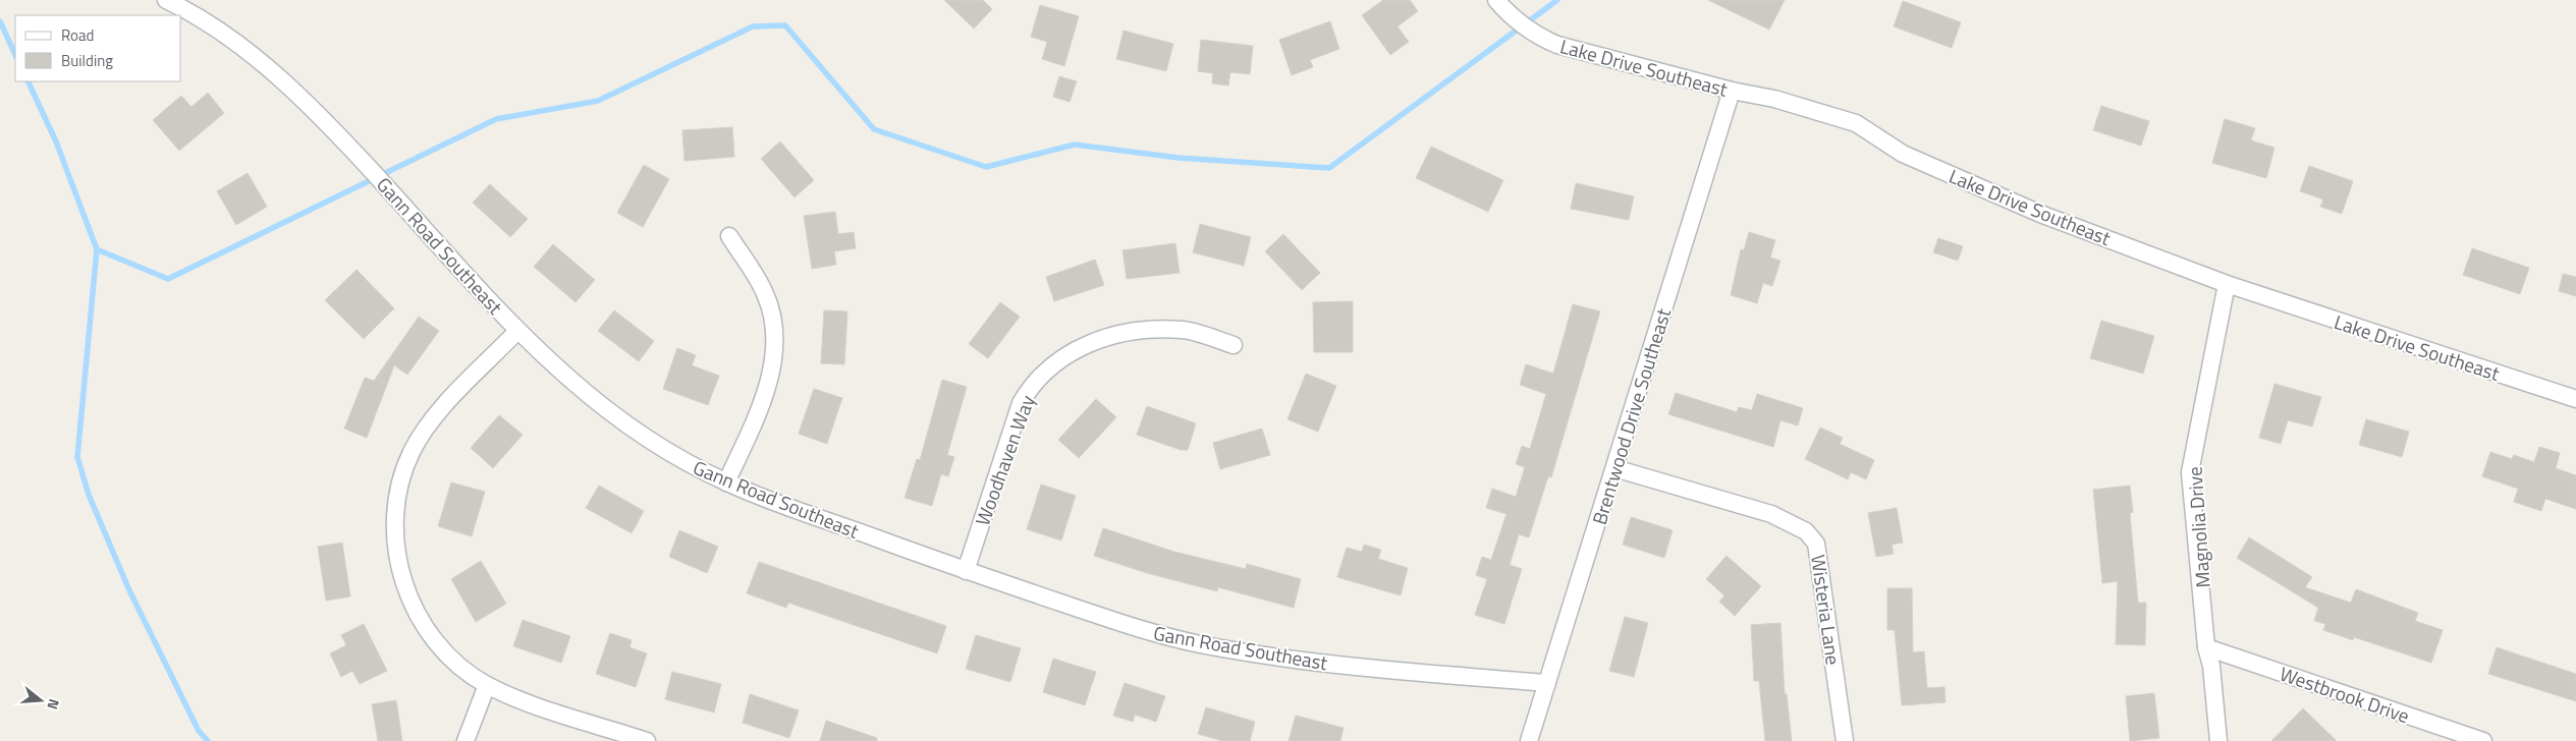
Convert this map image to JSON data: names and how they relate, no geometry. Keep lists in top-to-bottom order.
{
  "streets": {
    "street": [
      "Lake Drive Southeast",
      "Gann Road Southeast",
      "Brentwood Drive Southeast",
      "Woodhaven Way",
      "Magnolia Drive",
      "Wisteria Lane",
      "Westbrook Drive"
    ]
  },
  "crossings": [
    ["Lake Drive Southeast", "Brentwood Drive Southeast"],
    ["Lake Drive Southeast", "Magnolia Drive"],
    ["Gann Road Southeast", "Brentwood Drive Southeast"],
    ["Gann Road Southeast", "Woodhaven Way"],
    ["Brentwood Drive Southeast", "Wisteria Lane"],
    ["Magnolia Drive", "Westbrook Drive"]
  ],
  "legend": ["Road", "Building"],
  "north": "right"
}
